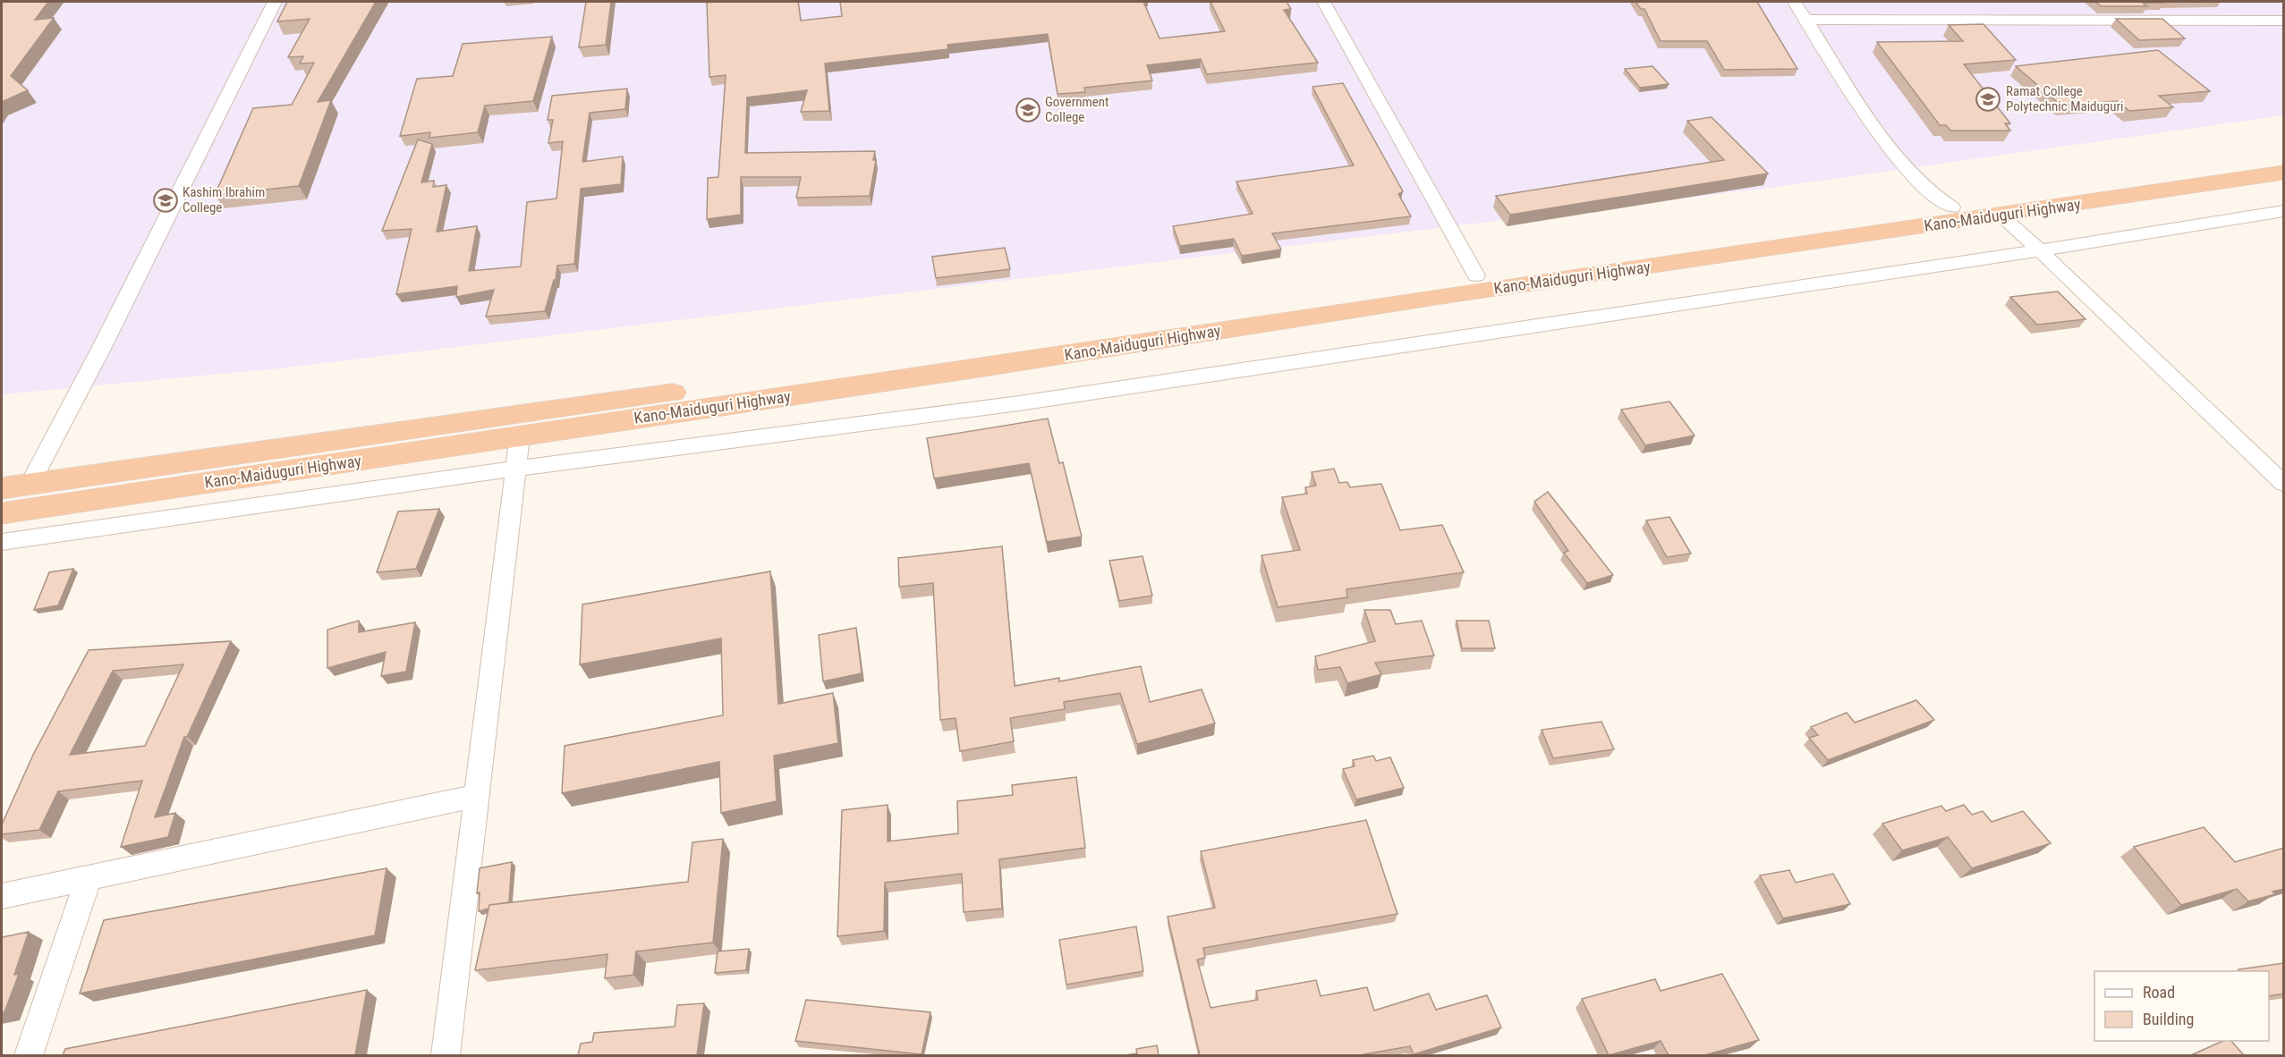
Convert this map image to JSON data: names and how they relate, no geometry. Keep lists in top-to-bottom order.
{
  "streets": {
    "highway": ["Kano-Maiduguri Highway"]
  },
  "places": {
    "school or university": ["Ramat College Polytechnic Maiduguri", "Government College", "Kashim Ibrahim College"]
  },
  "legend": ["Road", "Building"]
}
